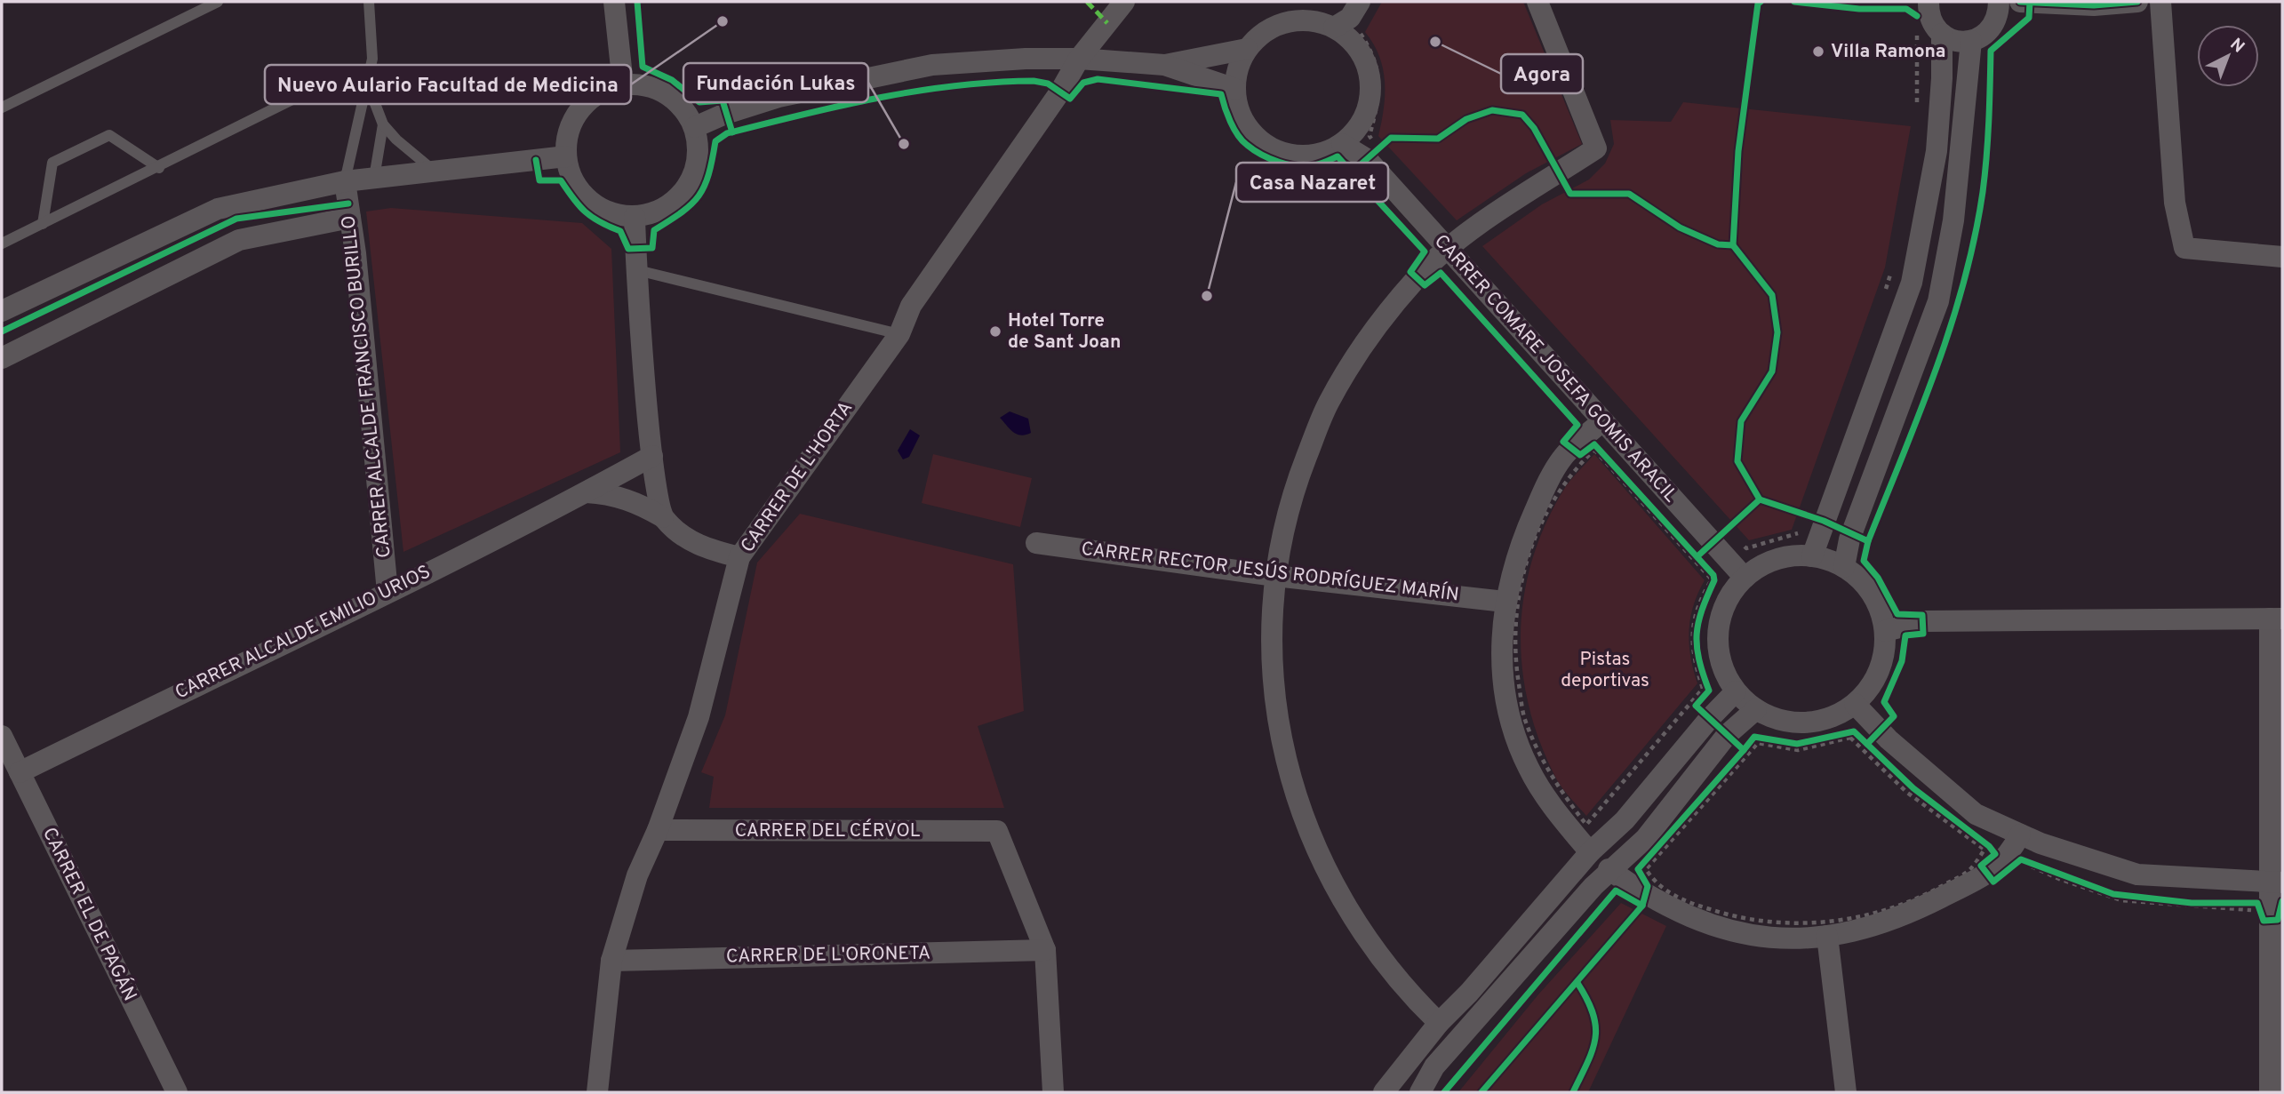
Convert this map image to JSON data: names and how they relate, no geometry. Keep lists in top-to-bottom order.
{
  "streets": {
    "street": [
      "CARRER COMARE JOSEFA GOMIS ARACIL",
      "CARRER ALCALDE FRANCISCO BURILLO",
      "CARRER DE L'HORTA",
      "CARRER RECTOR JESÚS RODRÍGUEZ MARÍN",
      "CARRER ALCALDE EMILIO URIOS",
      "CARRER DEL CÉRVOL",
      "CARRER EL DE PAGÁN",
      "CARRER DE L'ORONETA"
    ]
  },
  "crossings": [
    ["CARRER ALCALDE FRANCISCO BURILLO", "CARRER ALCALDE EMILIO URIOS"],
    ["CARRER DE L'HORTA", "CARRER DEL CÉRVOL"],
    ["CARRER DE L'HORTA", "CARRER DE L'ORONETA"],
    ["CARRER ALCALDE EMILIO URIOS", "CARRER EL DE PAGÁN"],
    ["CARRER DEL CÉRVOL", "CARRER DE L'ORONETA"]
  ],
  "parks": ["Pistas deportivas"],
  "places": [
    "Nuevo Aulario Facultad de Medicina",
    "Agora",
    "Villa Ramona",
    "Fundación Lukas",
    "Casa Nazaret",
    "Hotel Torre de Sant Joan"
  ],
  "north": "top right"
}
